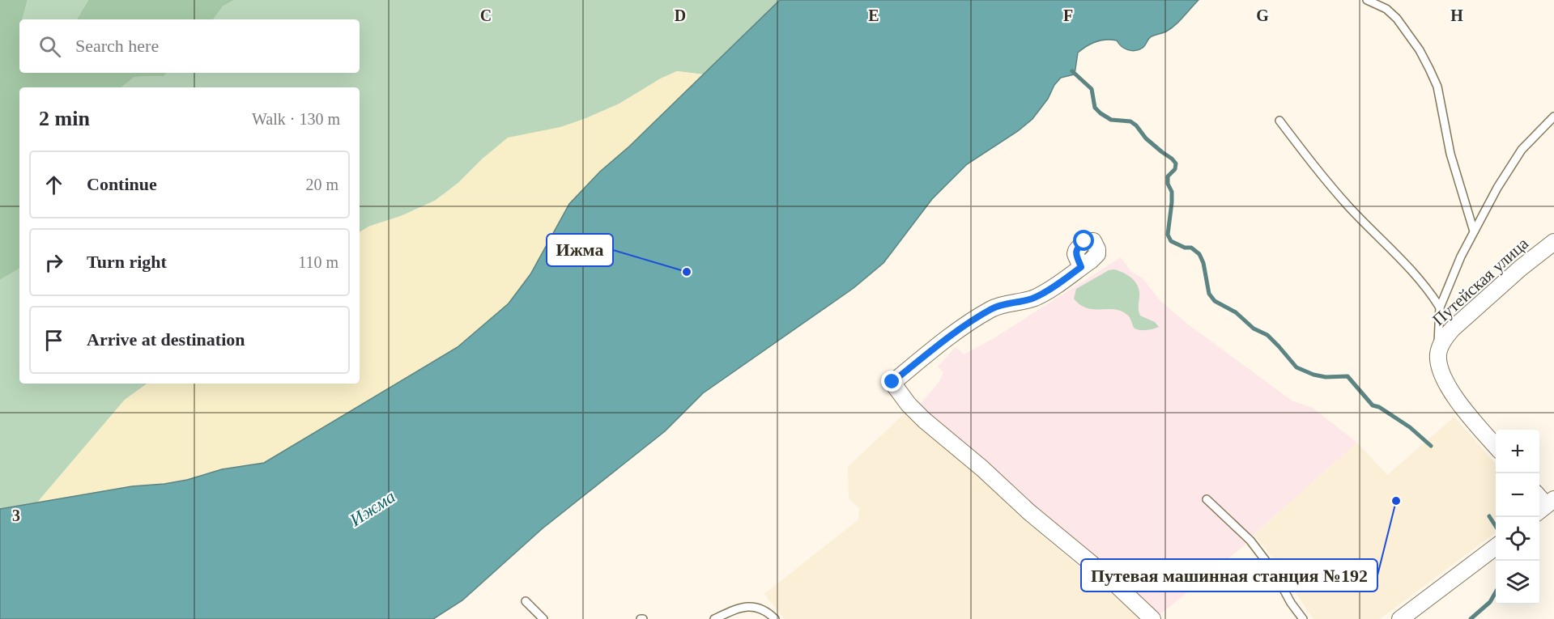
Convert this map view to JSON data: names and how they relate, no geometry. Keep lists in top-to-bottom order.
{
  "streets": {
    "street": ["Путейская улица"]
  },
  "water": ["Ижма"],
  "places": ["Ижма", "Путевая машинная станция №192"],
  "page": {
    "search": "Search here",
    "heading": ["2 min", "Walk · 130 m"],
    "list": [
      ["Continue", "20 m"],
      ["Turn right", "110 m"],
      "Arrive at destination"
    ],
    "map_buttons": ["+", "−"]
  },
  "grid": {
    "columns": [
      "C",
      "D",
      "E",
      "F",
      "G",
      "H"
    ],
    "rows": ["3"]
  }
}
